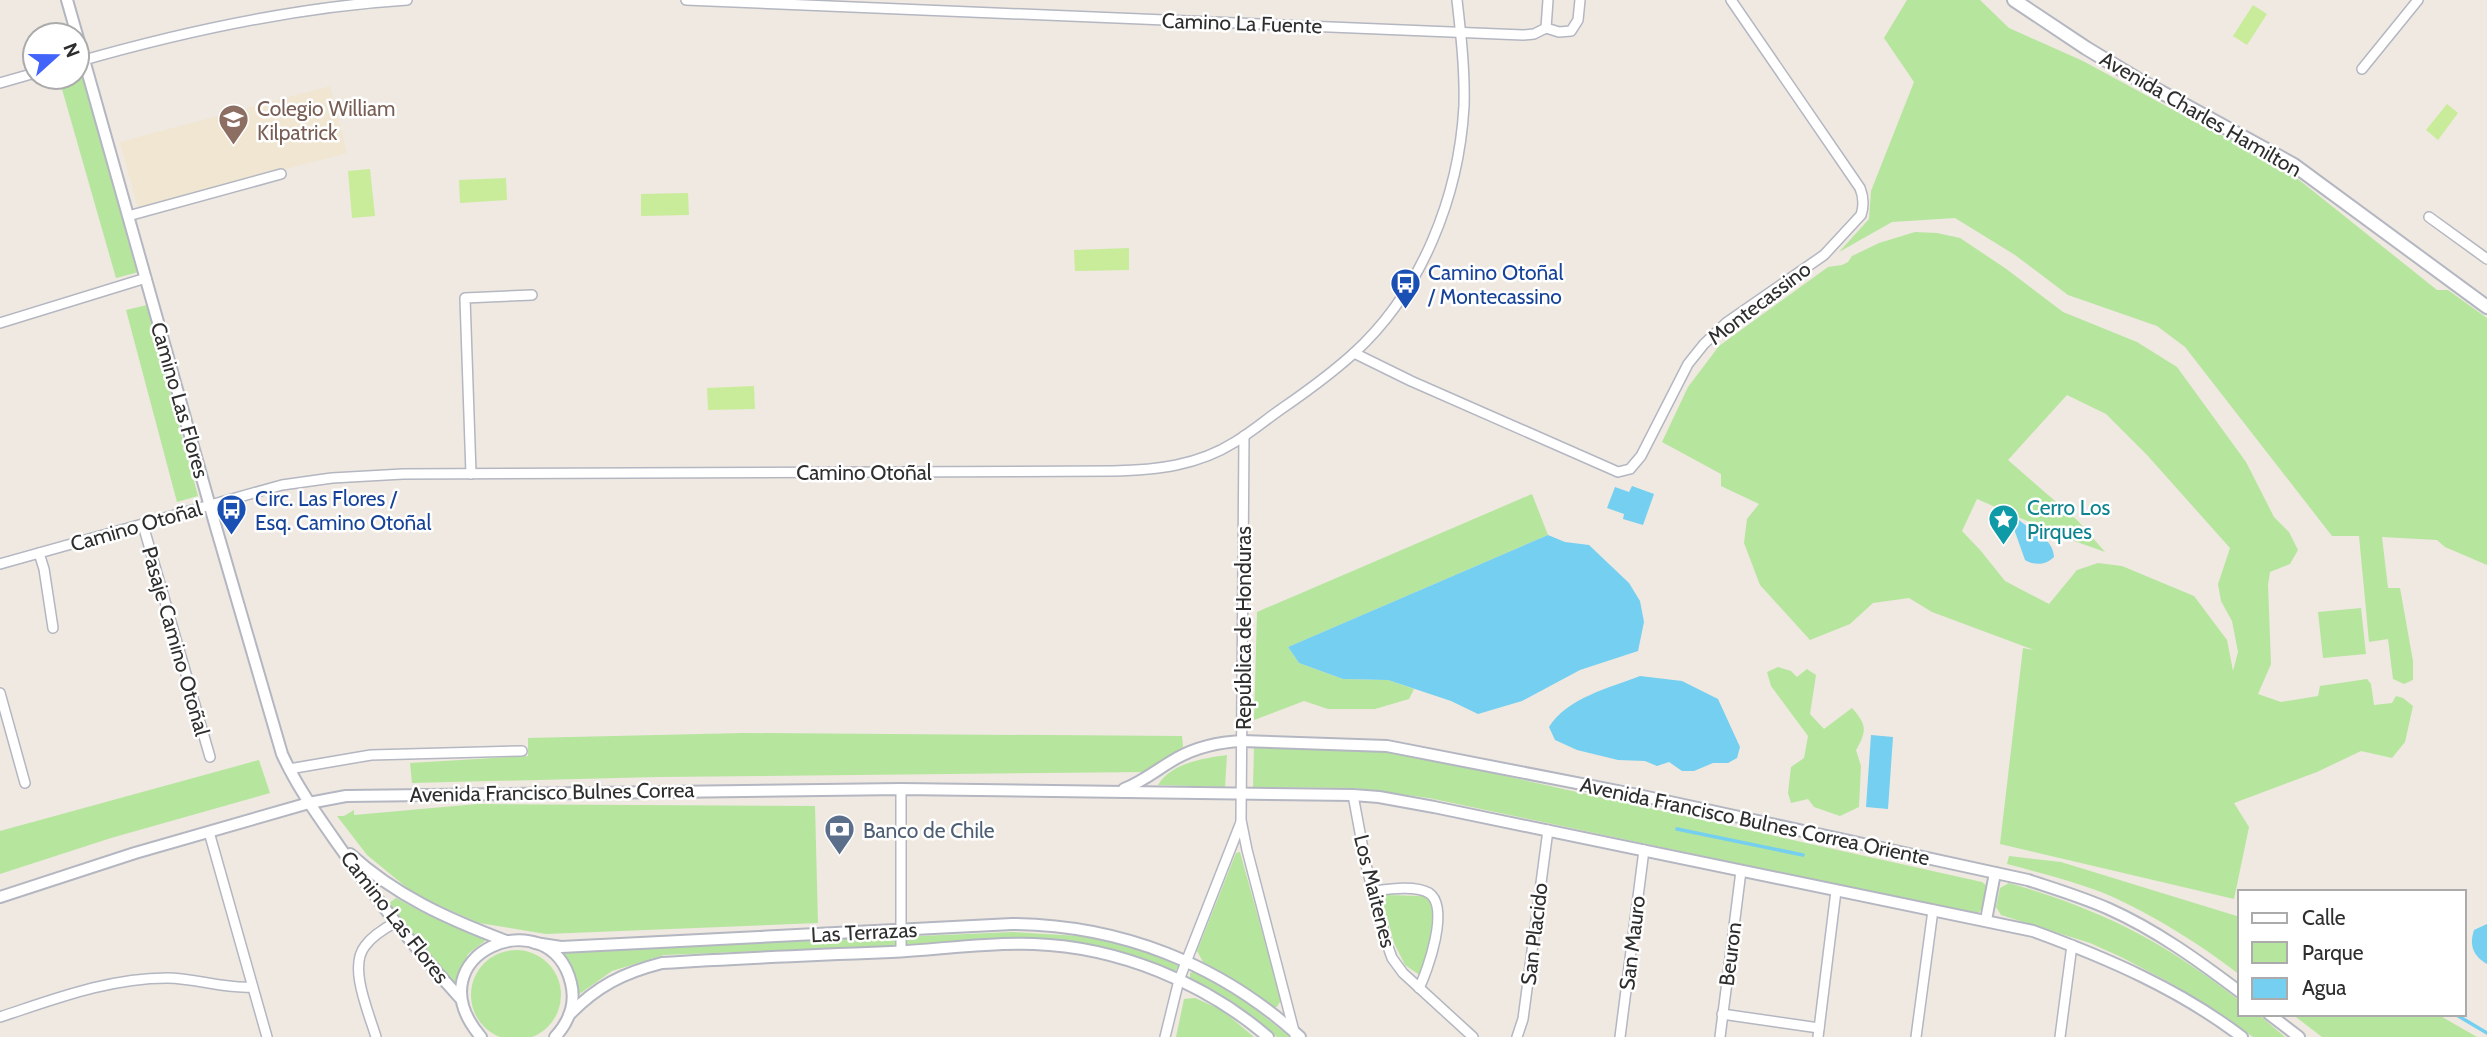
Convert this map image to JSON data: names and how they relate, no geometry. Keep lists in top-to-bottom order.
{
  "streets": {
    "main road": ["Avenida Charles Hamilton"],
    "street": [
      "Camino La Fuente",
      "Montecassino",
      "Camino Las Flores",
      "Camino Otoñal",
      "República de Honduras",
      "Pasaje Camino Otoñal",
      "Avenida Francisco Bulnes Correa",
      "Avenida Francisco Bulnes Correa Oriente",
      "Los Maitenes",
      "Las Terrazas",
      "San Placido",
      "San Mauro",
      "Beuron"
    ]
  },
  "crossings": [
    ["Camino La Fuente", "Camino Otoñal"],
    ["Montecassino", "Camino Otoñal"],
    ["Camino Las Flores", "Camino Otoñal"],
    ["Camino Las Flores", "Avenida Francisco Bulnes Correa"],
    ["Camino Las Flores", "Las Terrazas"],
    ["Camino Otoñal", "República de Honduras"],
    ["Camino Otoñal", "Pasaje Camino Otoñal"],
    ["República de Honduras", "Avenida Francisco Bulnes Correa"],
    ["República de Honduras", "Avenida Francisco Bulnes Correa Oriente"],
    ["República de Honduras", "Las Terrazas"],
    ["Avenida Francisco Bulnes Correa", "Avenida Francisco Bulnes Correa Oriente"]
  ],
  "places": {
    "school or university": ["Colegio William Kilpatrick"],
    "bus stop": ["Camino Otoñal / Montecassino", "Circ. Las Flores / Esq. Camino Otoñal"],
    "place": ["Cerro Los Pirques"],
    "bank": ["Banco de Chile"]
  },
  "legend": ["Calle", "Parque", "Agua"],
  "north": "right"
}
